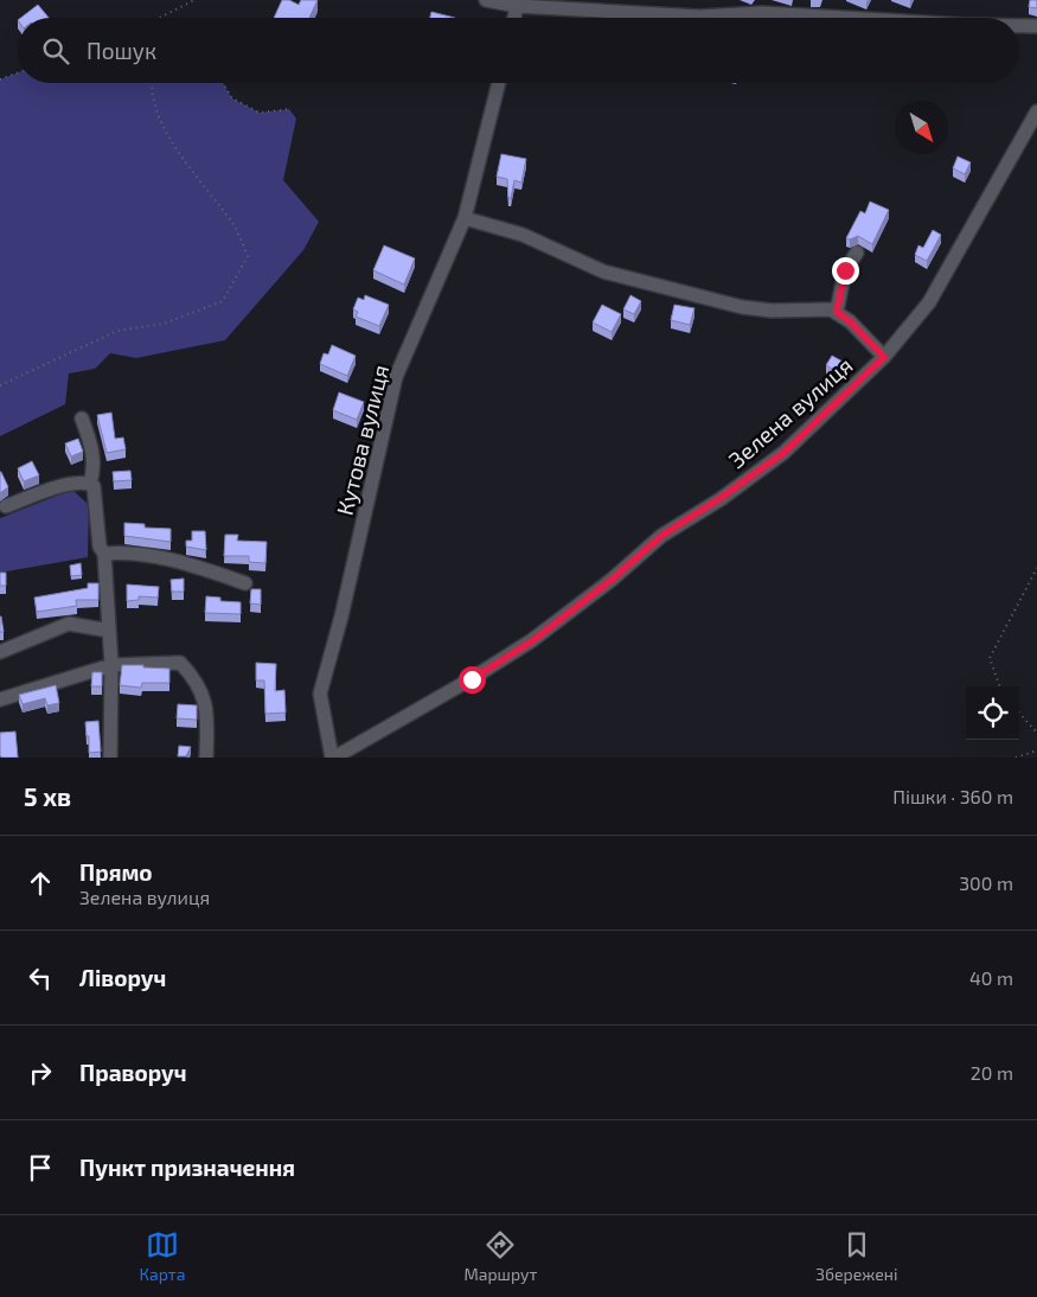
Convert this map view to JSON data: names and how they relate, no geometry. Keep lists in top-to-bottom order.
{
  "streets": {
    "street": ["Зелена вулиця", "Кутова вулиця"]
  },
  "crossings": [
    ["Зелена вулиця", "Кутова вулиця"]
  ],
  "north": "bottom right",
  "page": {
    "search": "Пошук",
    "heading": ["5 хв", "Пішки · 360 m"],
    "list": [
      ["Прямо", "Зелена вулиця", "300 m"],
      ["Ліворуч", "40 m"],
      ["Праворуч", "20 m"],
      "Пункт призначення"
    ],
    "nav": ["Карта", "Маршрут", "Збережені"]
  }
}
